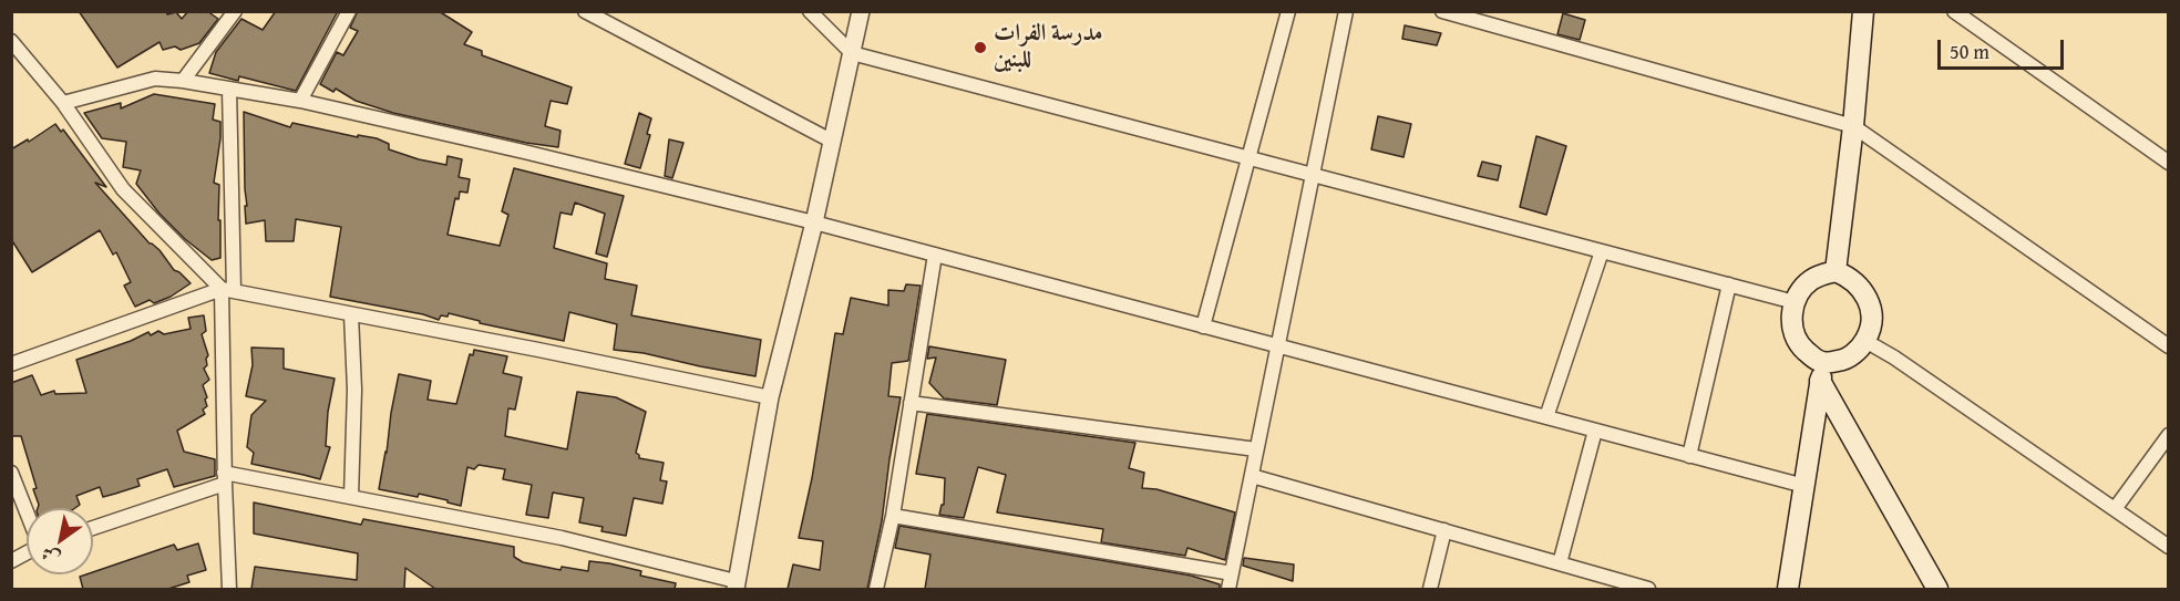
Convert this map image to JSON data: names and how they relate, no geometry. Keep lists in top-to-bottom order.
{
  "places": ["مدرسة الفرات للبنين"],
  "scale_bar": "50 m",
  "north": "bottom left"
}
